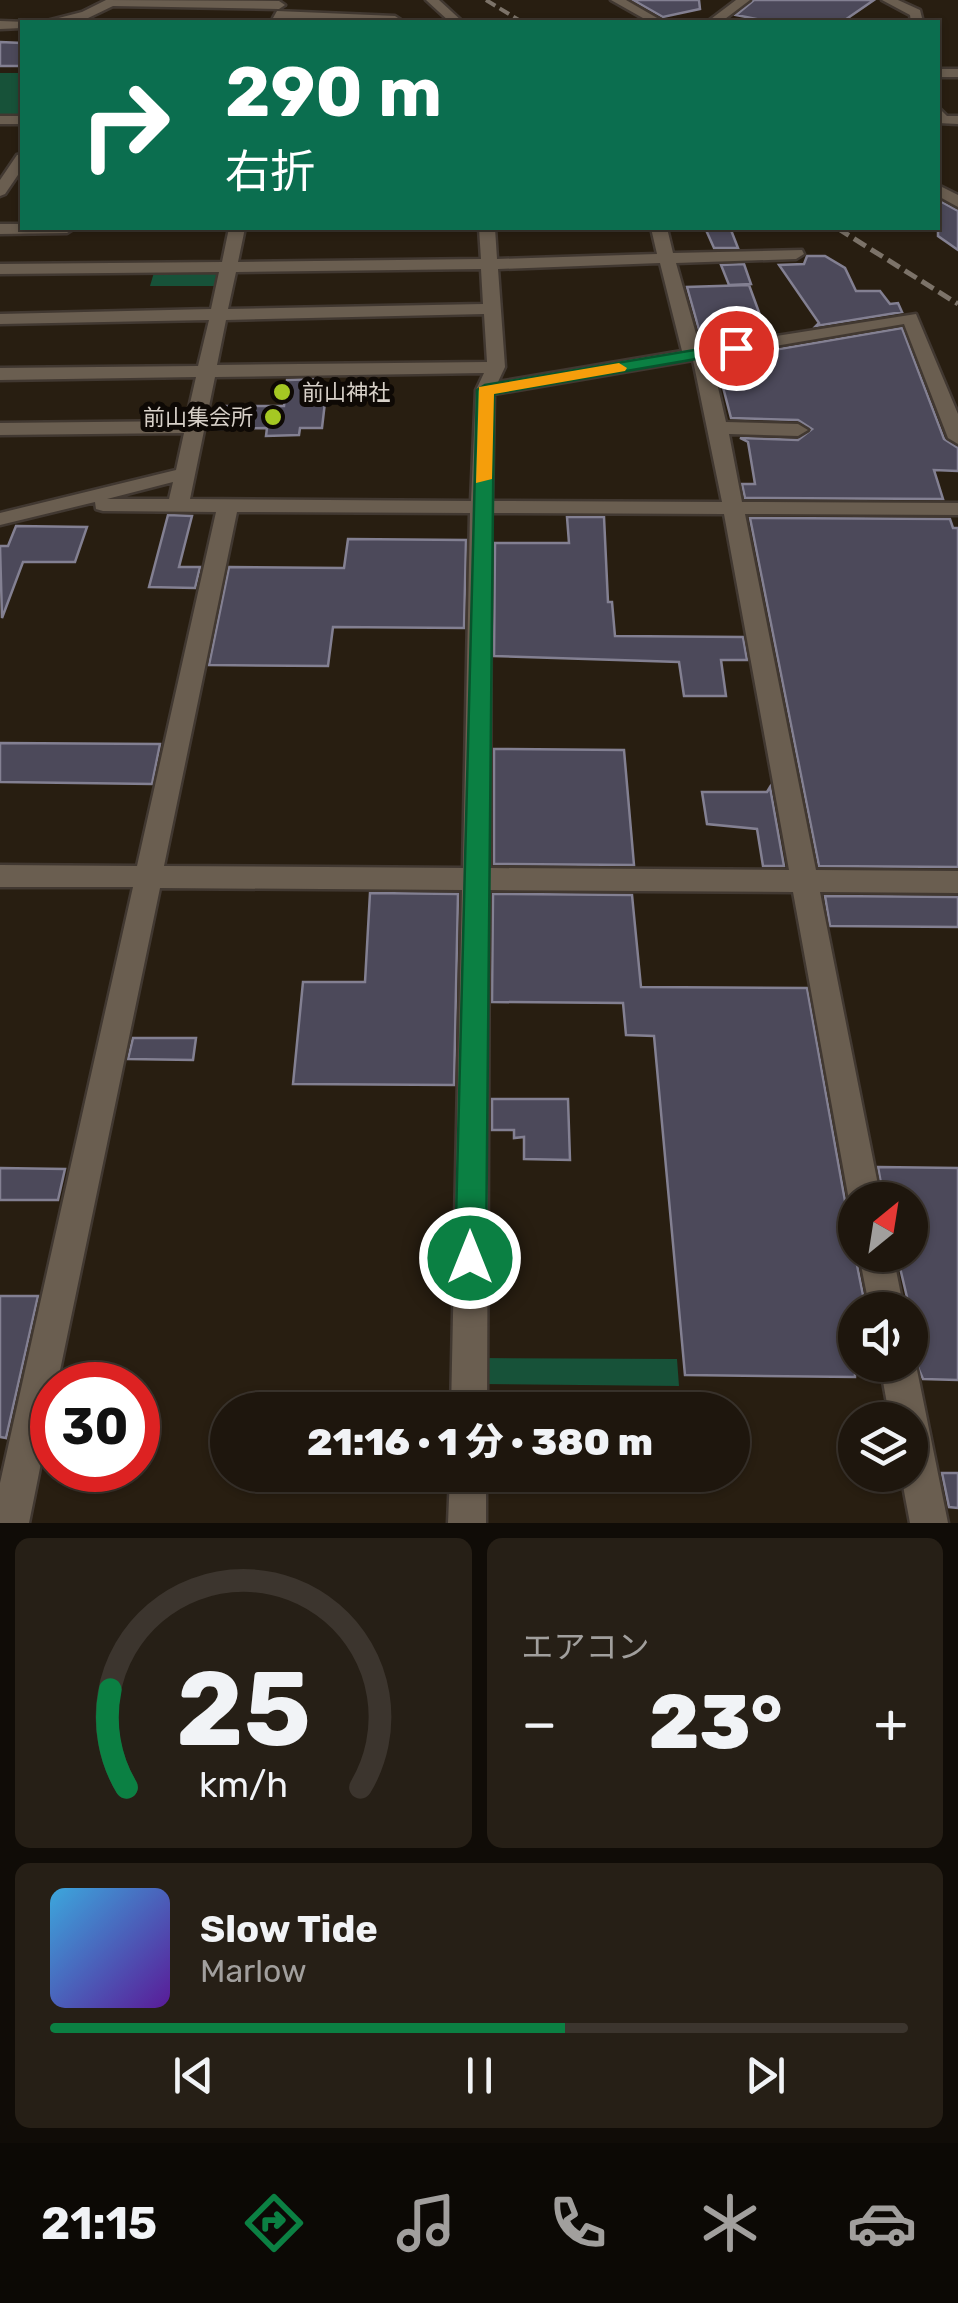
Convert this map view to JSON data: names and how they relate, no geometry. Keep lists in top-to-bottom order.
{
  "places": ["前山神社", "前山集会所"],
  "north": "top right",
  "page": {
    "turn": ["290 m", "右折"],
    "limit": "30",
    "trip": "21:16 · 1 分 · 380 m",
    "tile": "エアコン",
    "heat": ["−", "23°", "+"],
    "song": ["Slow Tide", "Marlow"],
    "tabs": "21:15",
    "gauge": ["25", "km/h"]
  }
}
